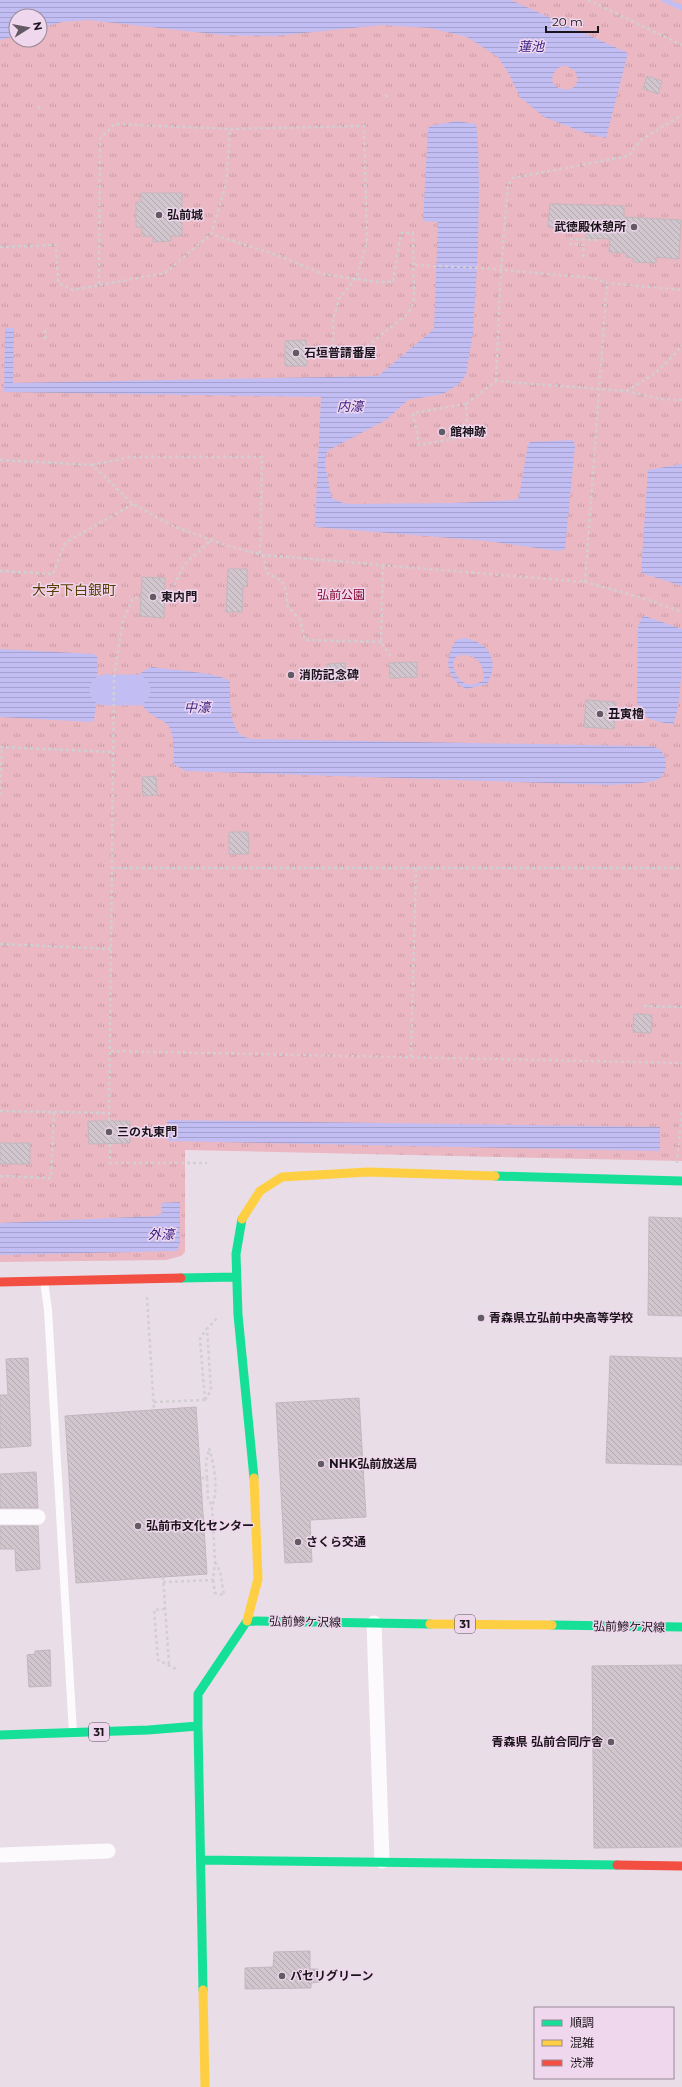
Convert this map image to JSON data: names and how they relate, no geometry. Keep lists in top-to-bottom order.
{
  "streets": {
    "street": ["弘前鰺ケ沢線", "31"]
  },
  "districts": ["大字下白銀町"],
  "water": [
    "蓮池",
    "内濠",
    "中濠",
    "外濠"
  ],
  "parks": ["弘前公園"],
  "places": [
    "弘前城",
    "武徳殿休憩所",
    "石垣普請番屋",
    "館神跡",
    "東内門",
    "消防記念碑",
    "丑寅櫓",
    "三の丸東門",
    "青森県立弘前中央高等学校",
    "NHK弘前放送局",
    "弘前市文化センター",
    "さくら交通",
    "青森県 弘前合同庁舎",
    "パセリグリーン"
  ],
  "legend": ["順調", "混雑", "渋滞"],
  "scale_bar": "20 m",
  "north": "right"
}
